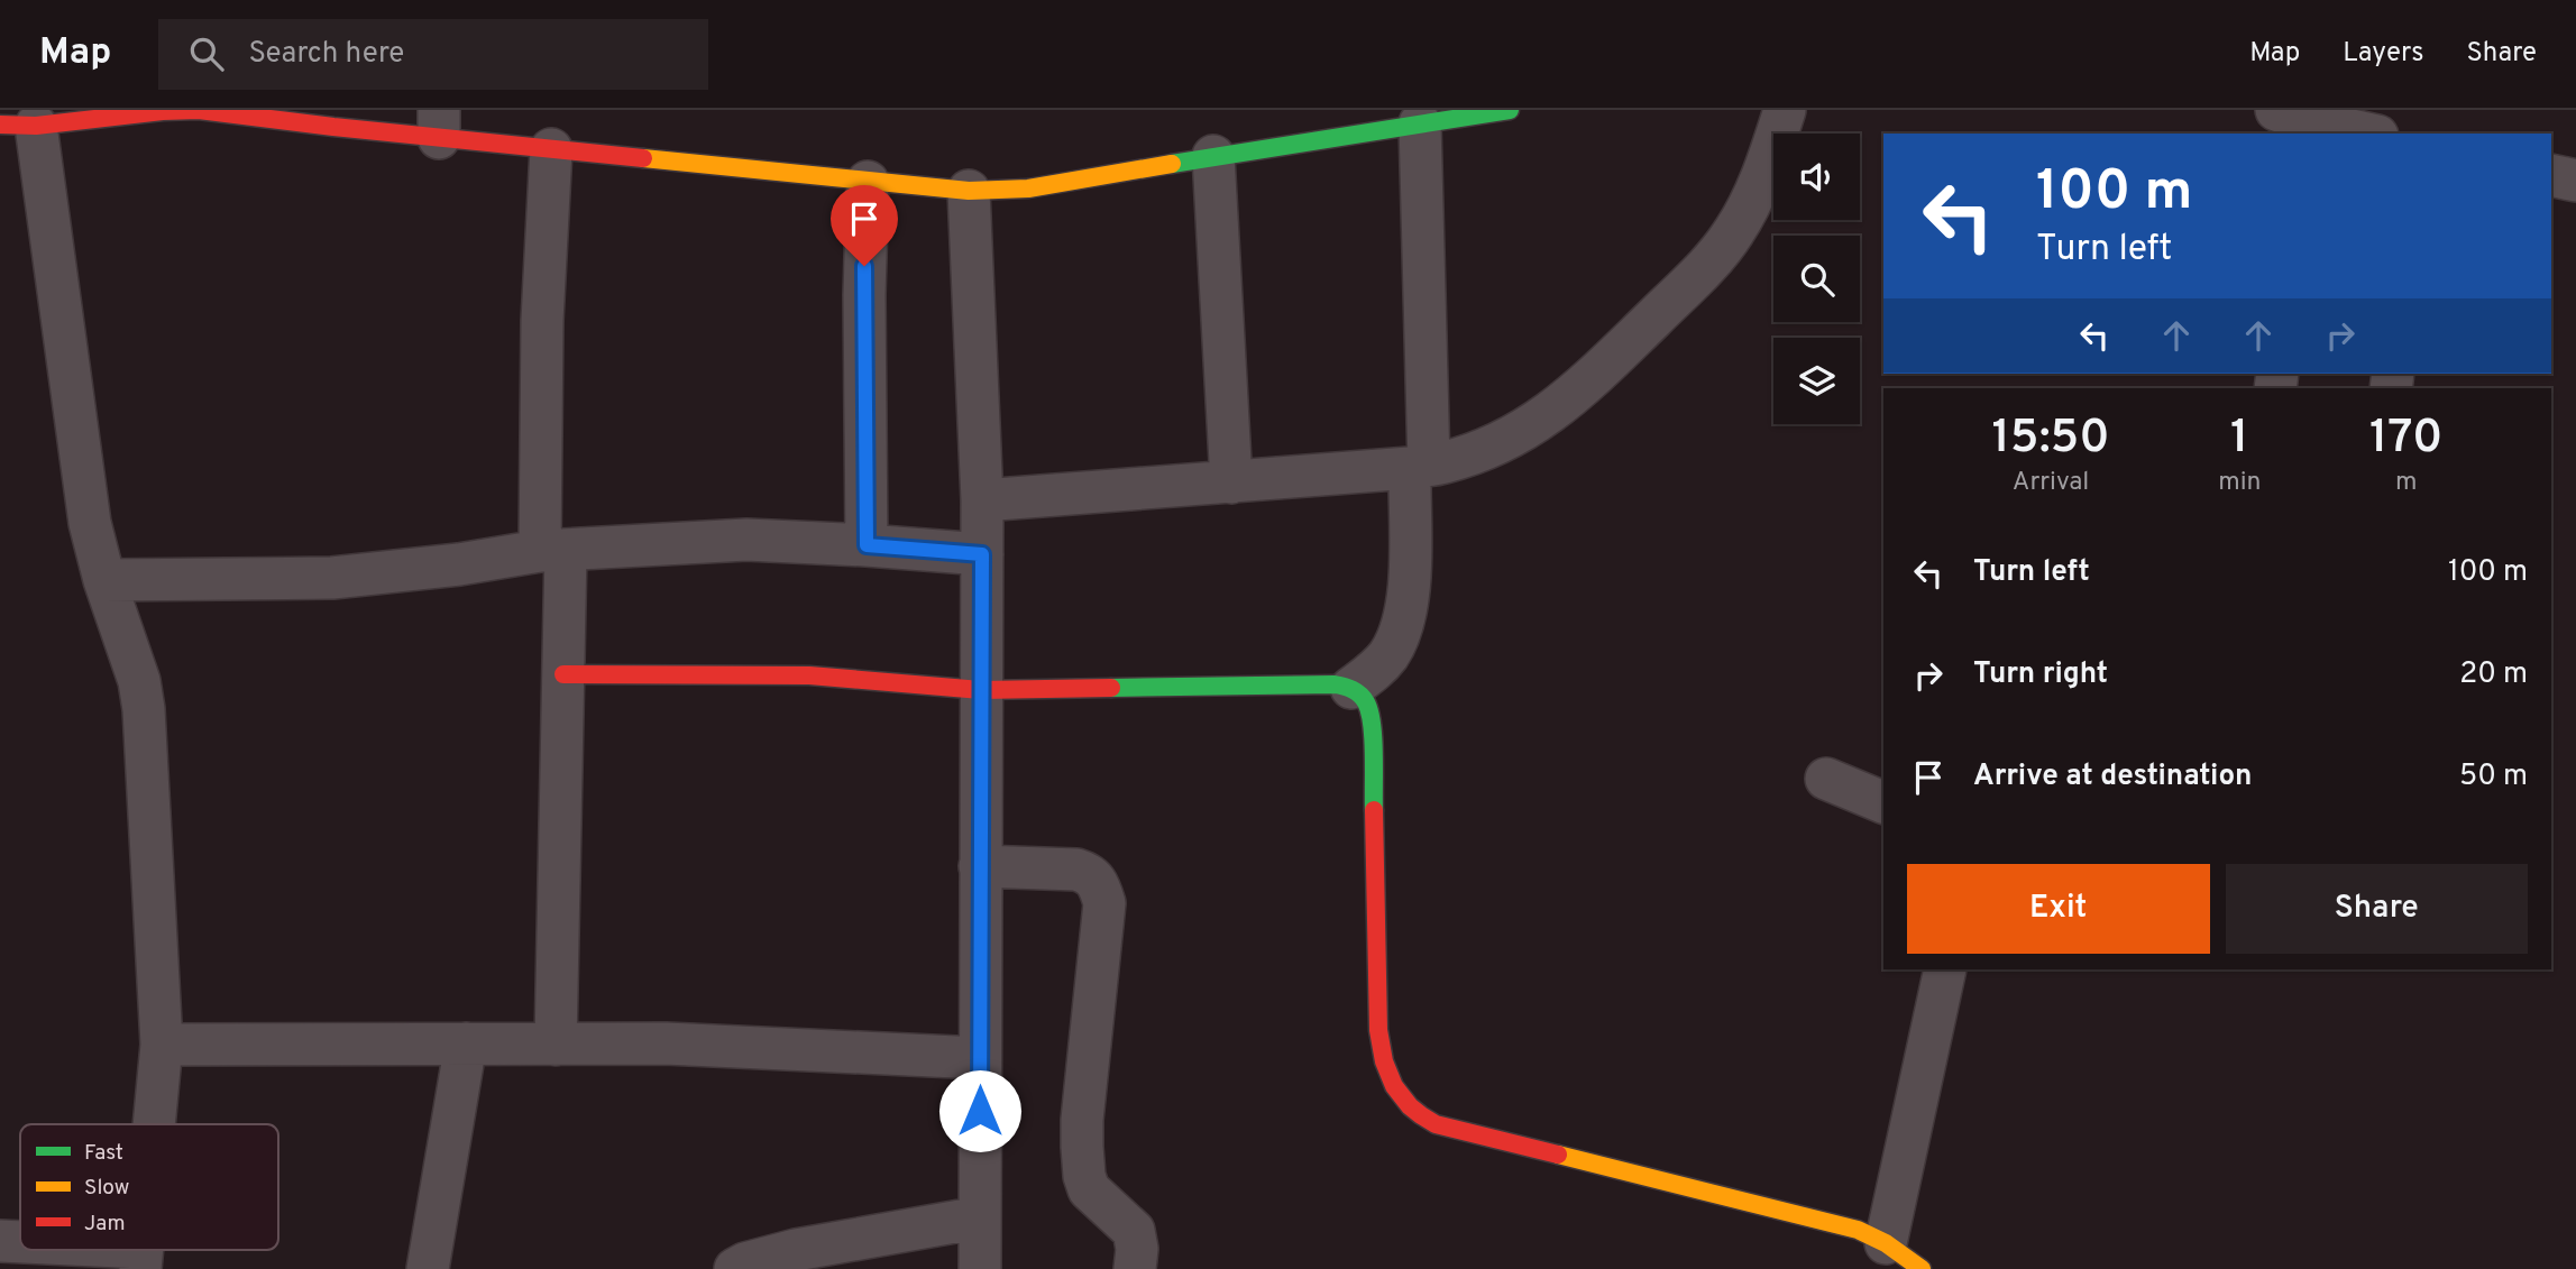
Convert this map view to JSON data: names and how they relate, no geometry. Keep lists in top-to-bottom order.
{
  "legend": ["Fast", "Slow", "Jam"],
  "page": {
    "header": "Map",
    "search": "Search here",
    "nav": ["Map", "Layers", "Share"],
    "turn": ["100 m", "Turn left"],
    "eta": [
      "15:50",
      "Arrival",
      "1",
      "min",
      "170",
      "m"
    ],
    "list": [
      {
        "name": "Turn left",
        "value": "100 m"
      },
      {
        "name": "Turn right",
        "value": "20 m"
      },
      {
        "name": "Arrive at destination",
        "value": "50 m"
      }
    ],
    "buttons": ["Exit", "Share"]
  }
}
